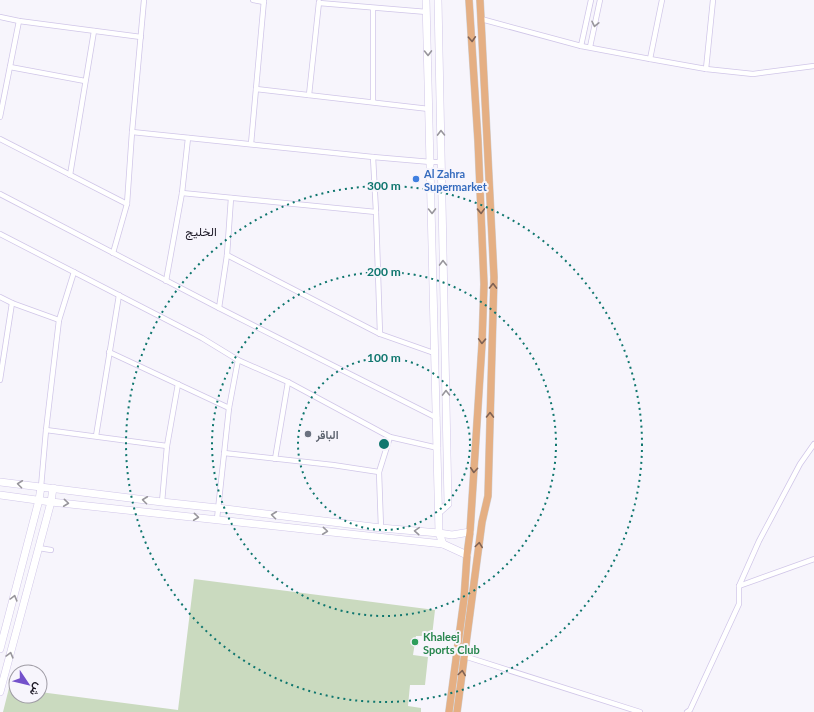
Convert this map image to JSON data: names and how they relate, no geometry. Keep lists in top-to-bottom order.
{
  "districts": ["الخليج"],
  "places": ["Al Zahra Supermarket", "الباقر", "Khaleej Sports Club"],
  "north": "bottom right",
  "rings": ["300 m", "200 m", "100 m"]
}
